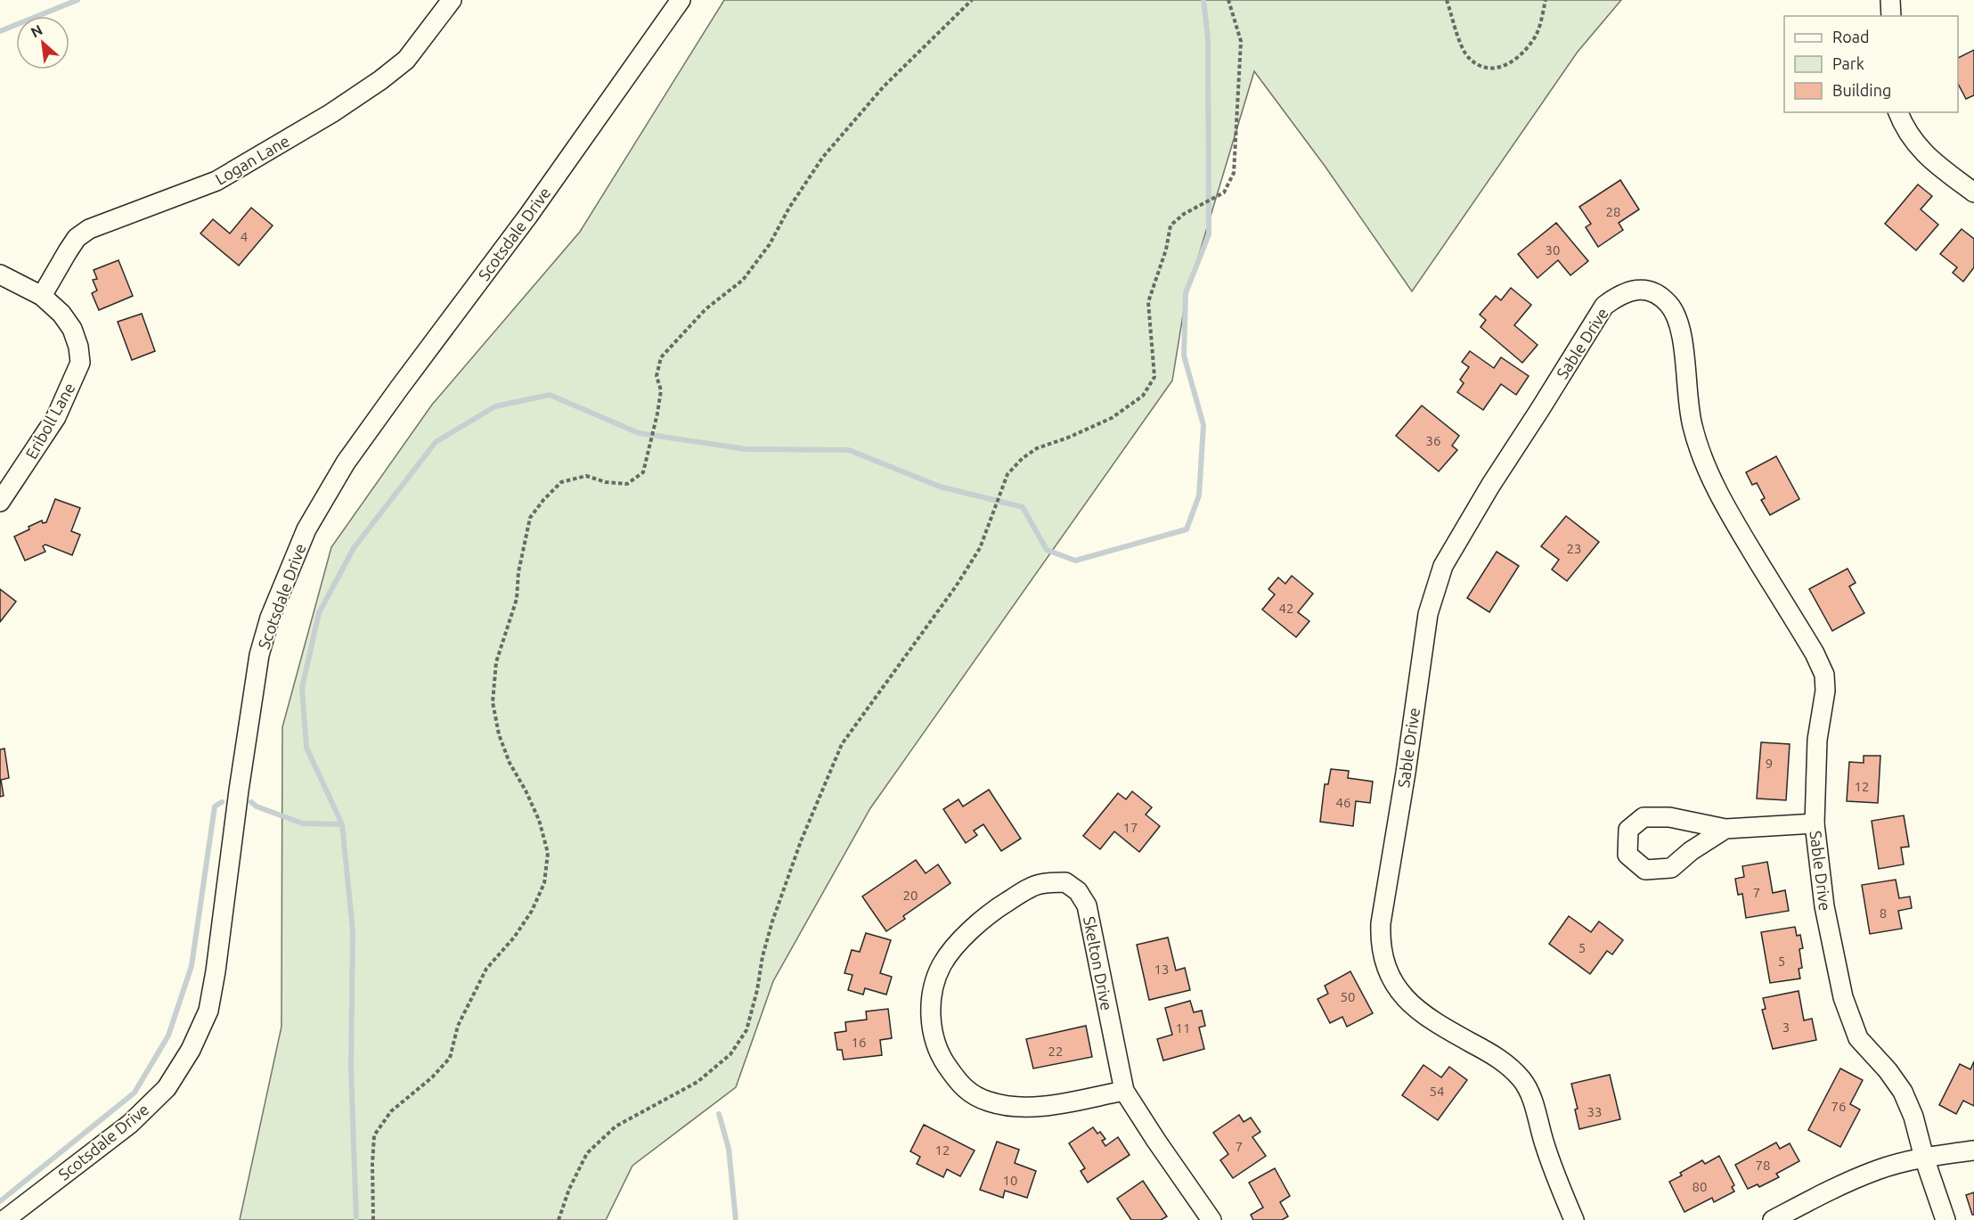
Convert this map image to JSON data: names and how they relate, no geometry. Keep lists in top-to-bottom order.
{
  "streets": {
    "street": [
      "Logan Lane",
      "Scotsdale Drive",
      "Sable Drive",
      "Eriboll Lane",
      "Skelton Drive"
    ]
  },
  "crossings": [
    ["Logan Lane", "Eriboll Lane"]
  ],
  "house_numbers": [
    "28",
    "4",
    "30",
    "36",
    "23",
    "42",
    "9",
    "12",
    "46",
    "17",
    "7",
    "20",
    "8",
    "5",
    "5",
    "13",
    "50",
    "3",
    "11",
    "16",
    "22",
    "54",
    "76",
    "33",
    "7",
    "12",
    "78",
    "10",
    "80"
  ],
  "legend": ["Road", "Park", "Building"],
  "north": "top left"
}
